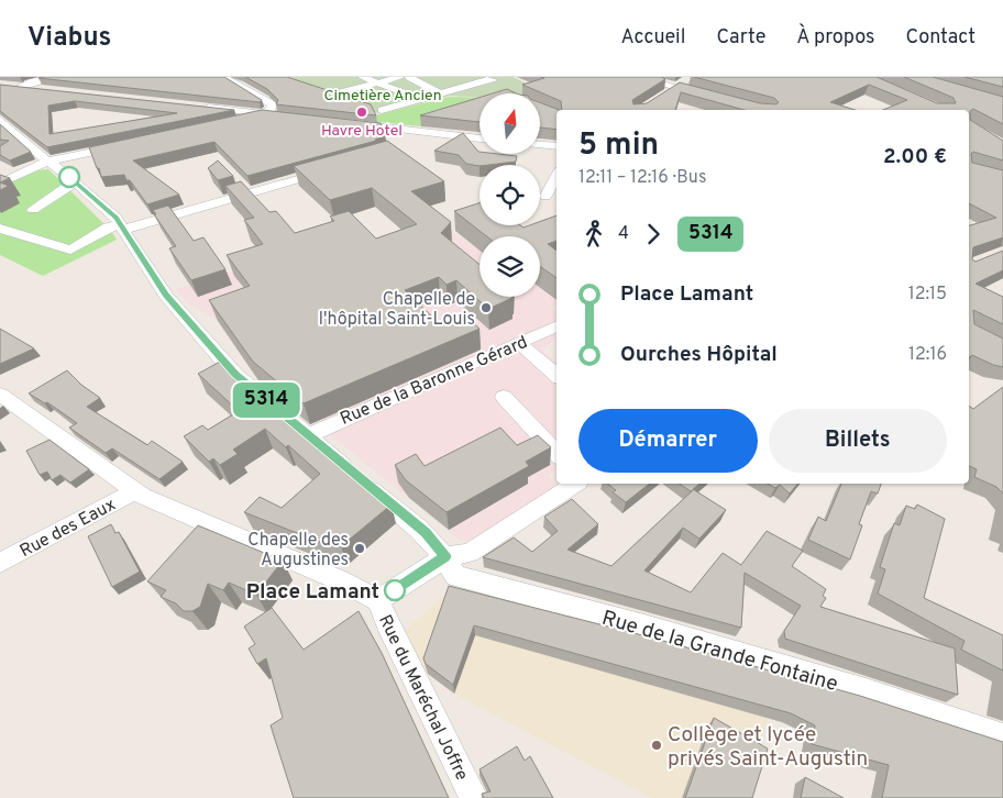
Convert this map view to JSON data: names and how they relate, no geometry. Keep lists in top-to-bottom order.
{
  "streets": {
    "street": [
      "Rue de la Baronne Gérard",
      "Rue des Eaux",
      "Rue de la Grande Fontaine",
      "Rue du Maréchal Joffre"
    ]
  },
  "crossings": [
    ["Rue de la Baronne Gérard", "Rue de la Grande Fontaine"],
    ["Rue des Eaux", "Rue du Maréchal Joffre"]
  ],
  "parks": ["Cimetière Ancien"],
  "places": [
    "Havre Hotel",
    "Chapelle de l'hôpital Saint-Louis",
    "Chapelle des Augustines",
    "Place Lamant",
    "Collège et lycée privés Saint-Augustin"
  ],
  "lines": ["bus line 5314"],
  "north": "top",
  "page": {
    "header": "Viabus",
    "nav": [
      "Accueil",
      "Carte",
      "À propos",
      "Contact"
    ],
    "on_map": "5314",
    "heading": ["5 min", "12:11 – 12:16 · Bus", "2.00 €"],
    "legs": ["4", "5314"],
    "list": [
      {
        "name": "Place Lamant",
        "value": "12:15"
      },
      {
        "name": "Ourches Hôpital",
        "value": "12:16"
      }
    ],
    "buttons": ["Démarrer", "Billets"]
  }
}
